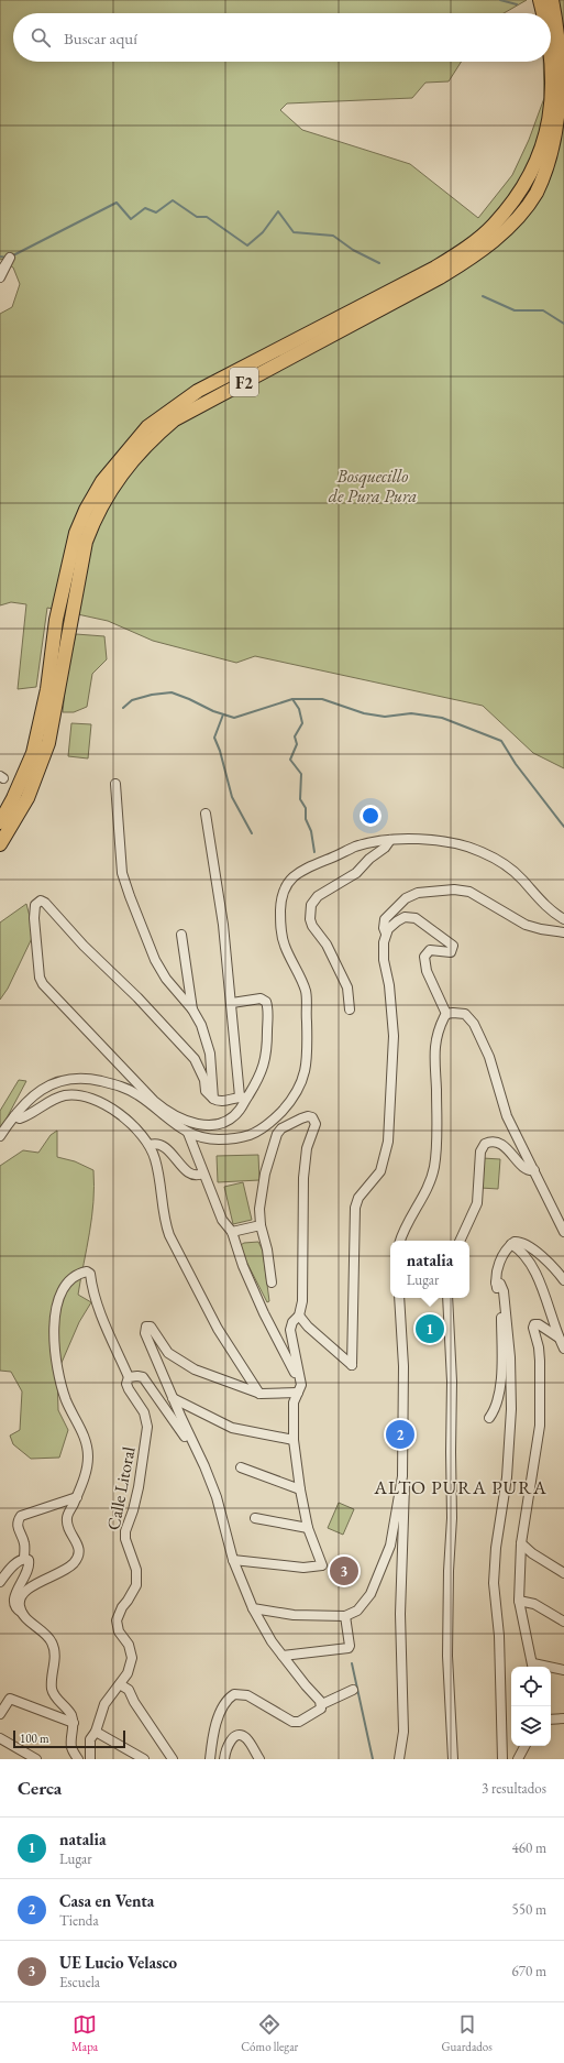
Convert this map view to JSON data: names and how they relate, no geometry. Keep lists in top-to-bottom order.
{
  "streets": {
    "highway": ["F2"],
    "street": ["Calle Litoral"]
  },
  "districts": ["ALTO PURA PURA"],
  "parks": ["Bosquecillo de Pura Pura"],
  "scale_bar": "100 m",
  "page": {
    "search": "Buscar aquí",
    "popup": ["natalia", "Lugar"],
    "pins": ["1", "2", "3"],
    "scale": "100 m",
    "heading": ["Cerca", "3 resultados"],
    "list": [
      {
        "mark": "1",
        "name": "natalia",
        "note": "Lugar",
        "value": "460 m"
      },
      {
        "mark": "2",
        "name": "Casa en Venta",
        "note": "Tienda",
        "value": "550 m"
      },
      {
        "mark": "3",
        "name": "UE Lucio Velasco",
        "note": "Escuela",
        "value": "670 m"
      }
    ],
    "nav": ["Mapa", "Cómo llegar", "Guardados"]
  }
}
